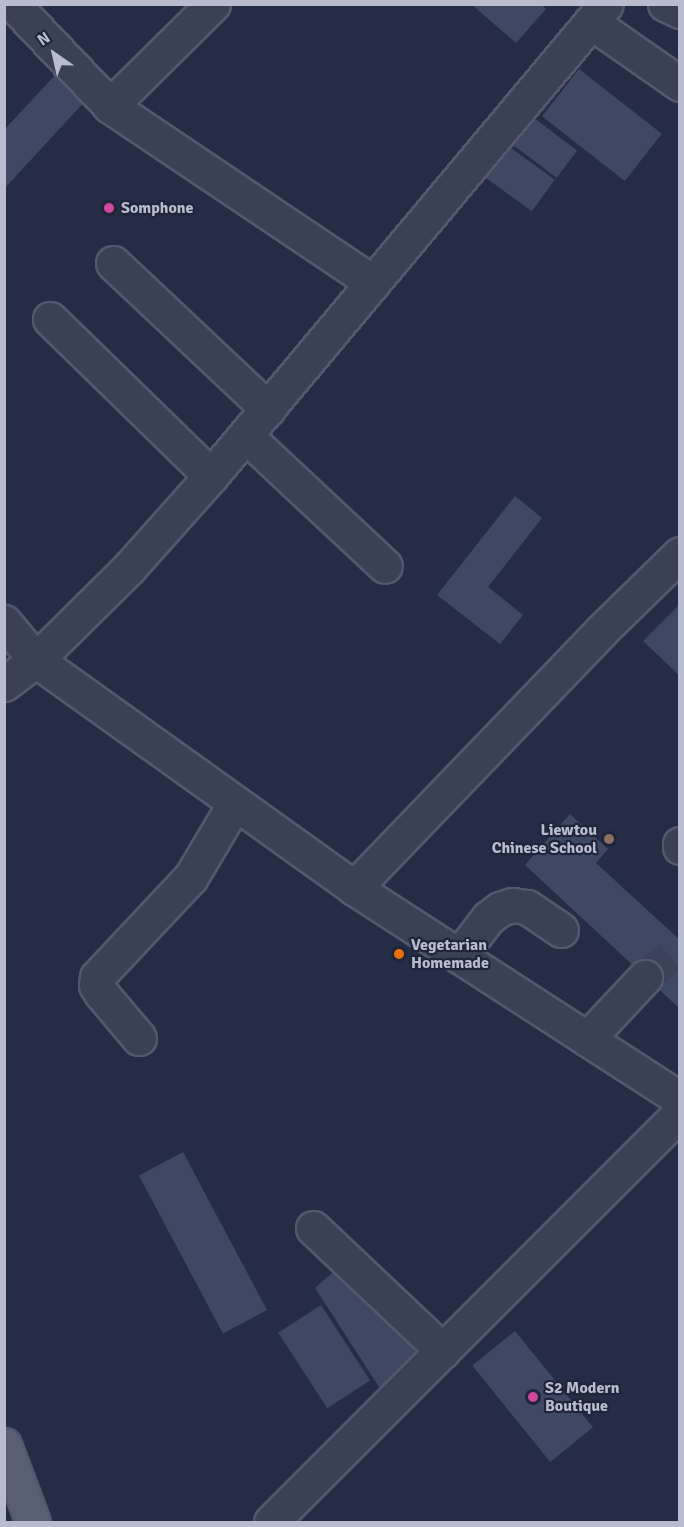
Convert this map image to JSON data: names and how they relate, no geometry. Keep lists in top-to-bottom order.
{
  "places": [
    "Somphone",
    "Liewtou Chinese School",
    "Vegetarian Homemade",
    "S2 Modern Boutique"
  ],
  "north": "top left"
}
